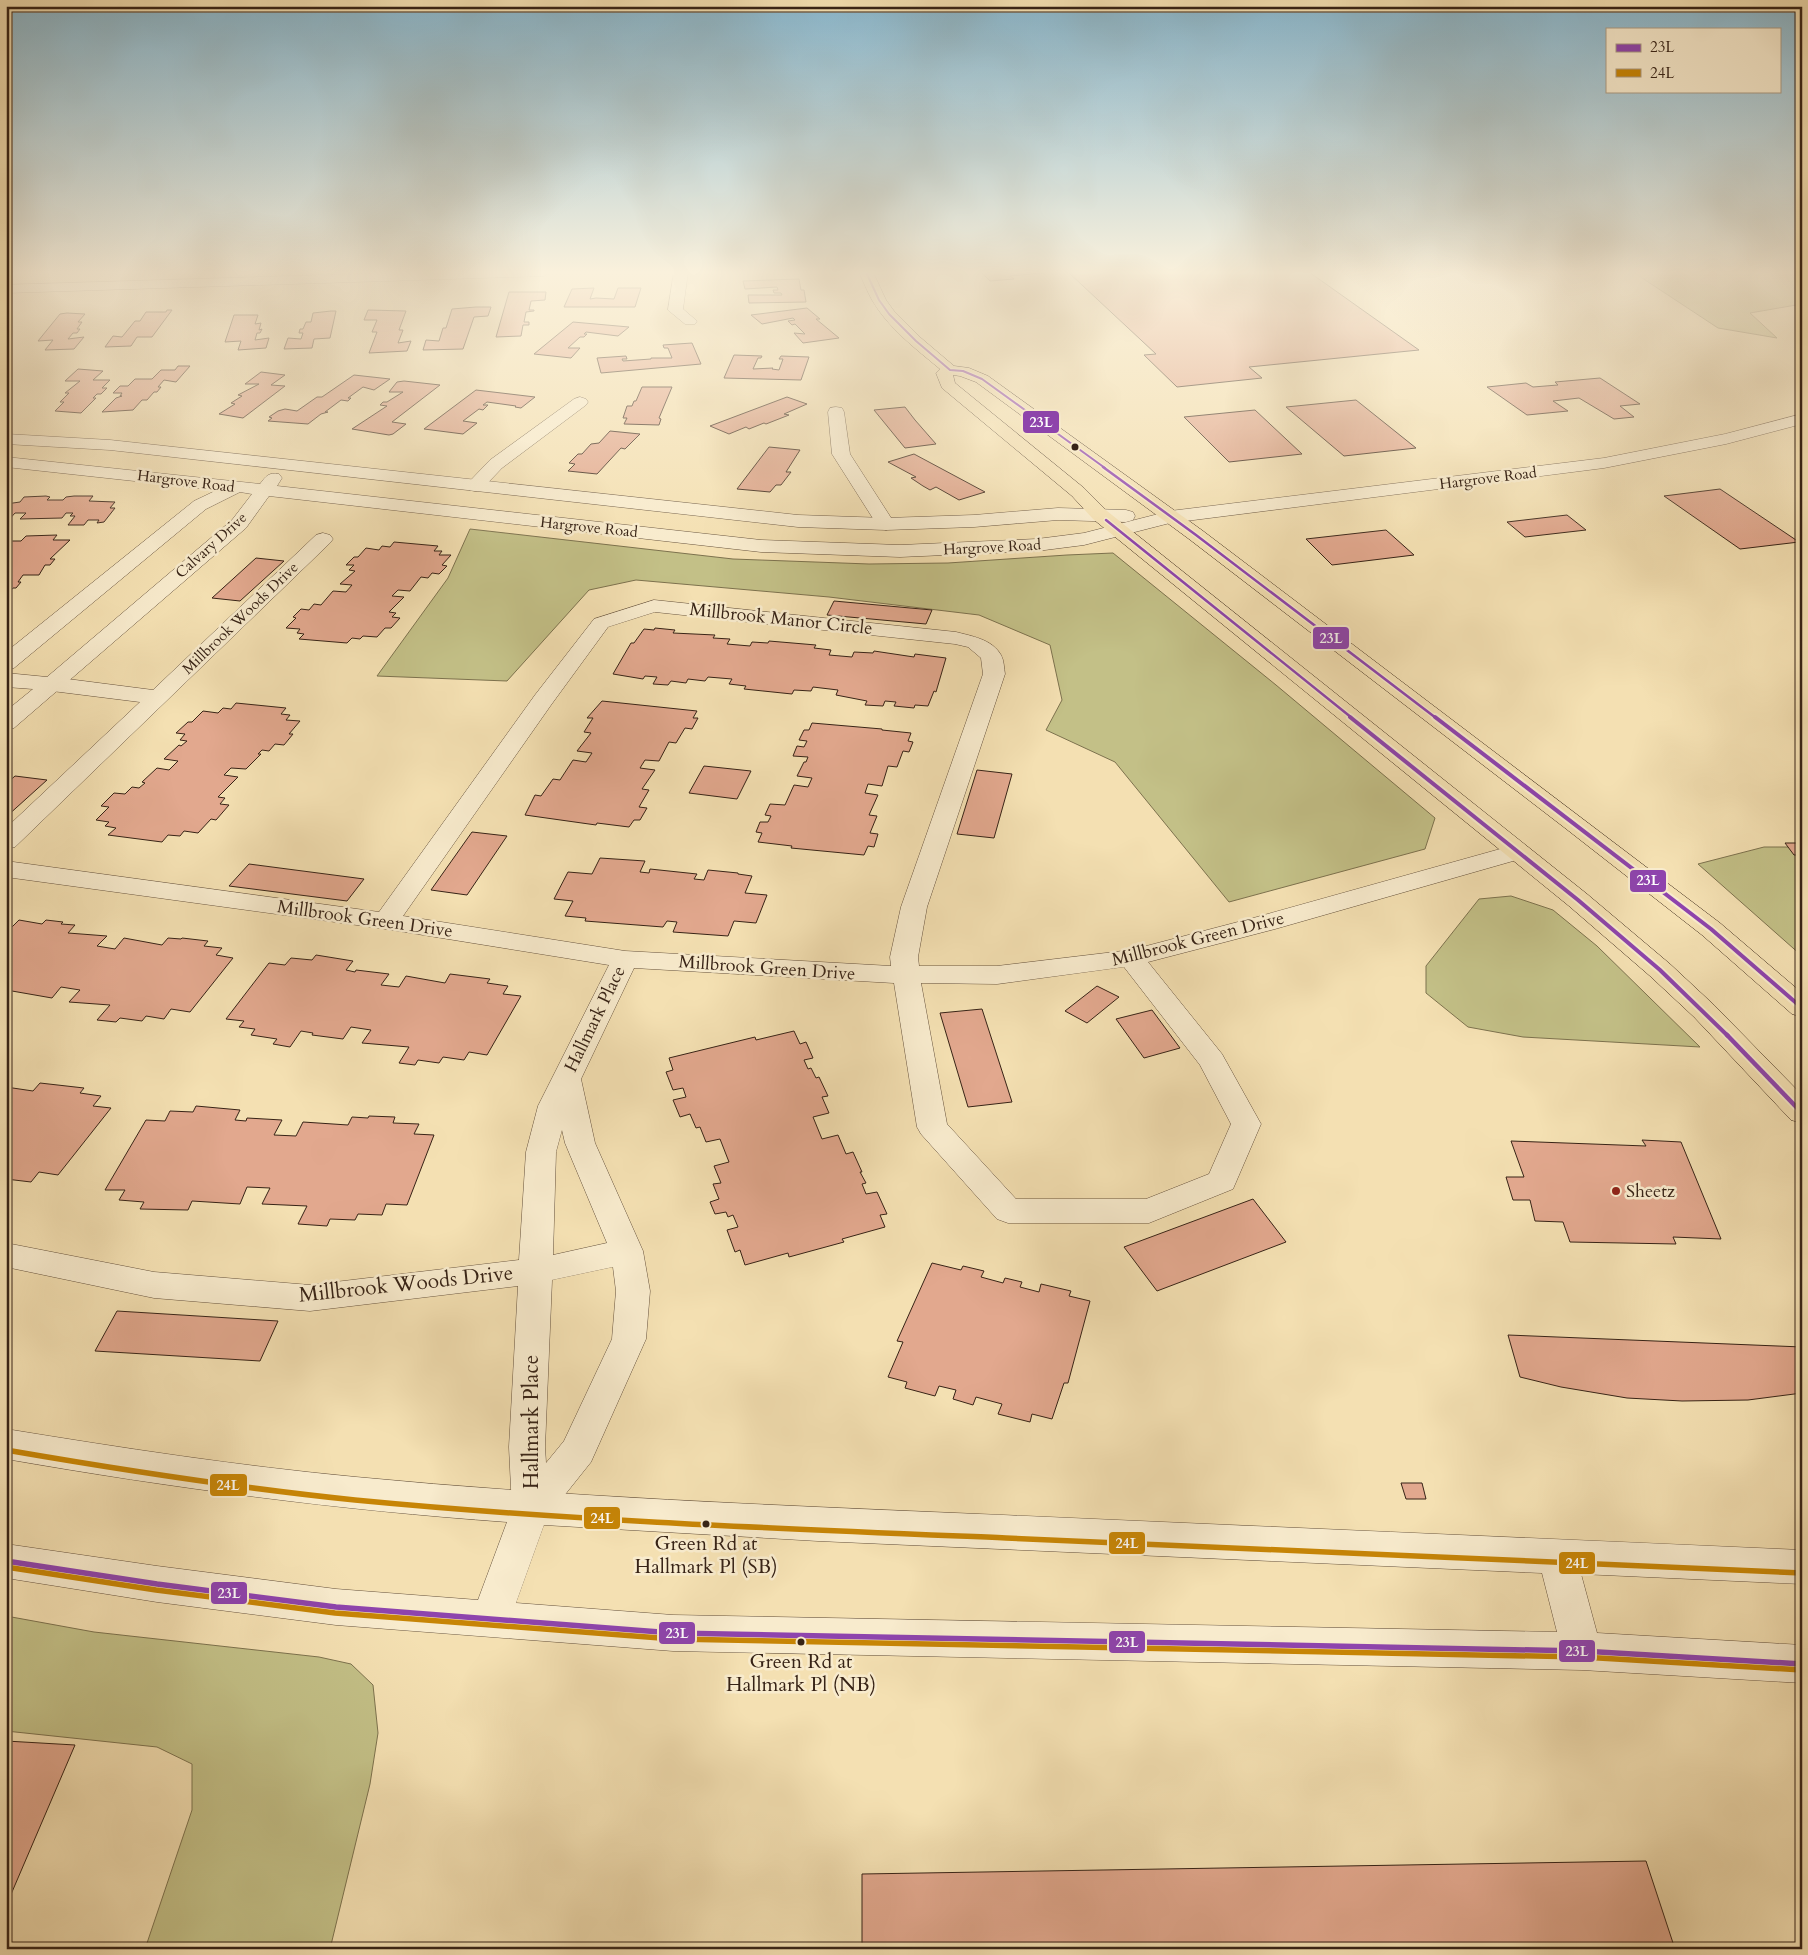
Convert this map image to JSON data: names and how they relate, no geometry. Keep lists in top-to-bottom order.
{
  "streets": {
    "street": [
      "Hargrove Road",
      "Calvary Drive",
      "Millbrook Woods Drive",
      "Millbrook Manor Circle",
      "Millbrook Green Drive",
      "Hallmark Place"
    ]
  },
  "crossings": [
    ["Hargrove Road", "Calvary Drive"],
    ["Millbrook Woods Drive", "Hallmark Place"],
    ["Millbrook Manor Circle", "Millbrook Green Drive"],
    ["Millbrook Green Drive", "Hallmark Place"]
  ],
  "places": ["Sheetz", "Green Rd at Hallmark Pl (SB)", "Green Rd at Hallmark Pl (NB)"],
  "lines": ["transit line 23L", "transit line 24L"],
  "legend": ["23L", "24L"]
}
